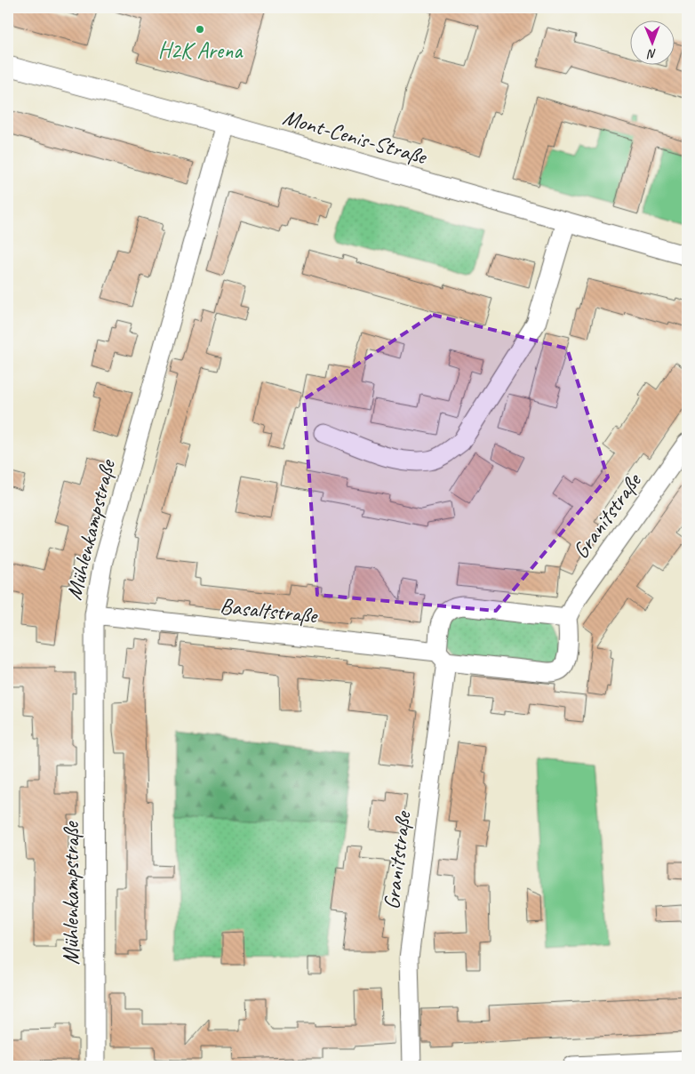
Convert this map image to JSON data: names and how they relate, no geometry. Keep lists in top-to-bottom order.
{
  "streets": {
    "street": [
      "Mont-Cenis-Straße",
      "Granitstraße",
      "Mühlenkampstraße",
      "Basaltstraße"
    ]
  },
  "crossings": [
    ["Mont-Cenis-Straße", "Mühlenkampstraße"],
    ["Granitstraße", "Basaltstraße"],
    ["Mühlenkampstraße", "Basaltstraße"]
  ],
  "places": ["H2K Arena"],
  "north": "bottom"
}
